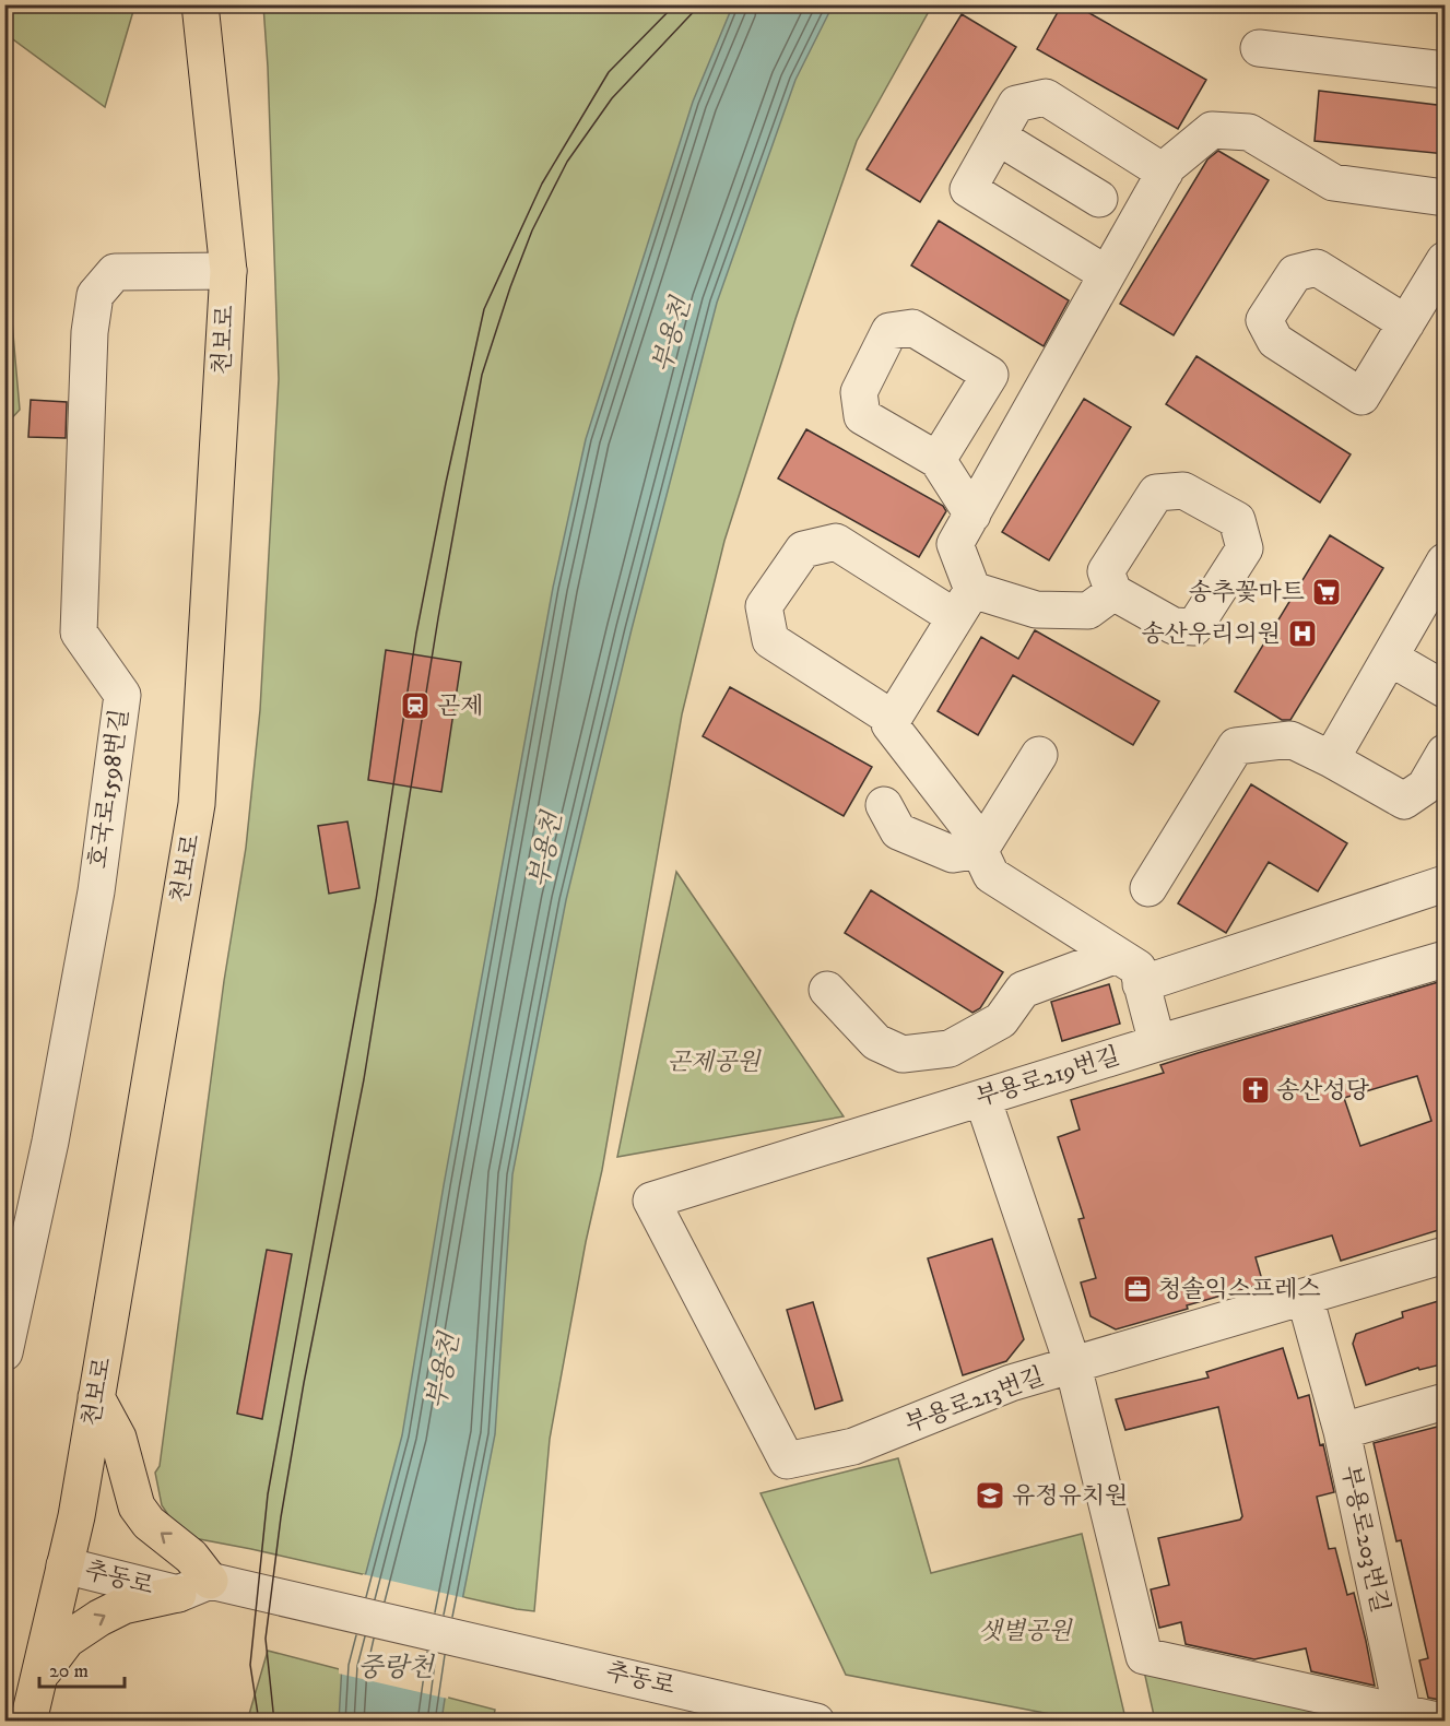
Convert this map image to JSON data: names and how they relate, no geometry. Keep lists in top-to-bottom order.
{
  "streets": {
    "main road": ["천보로"],
    "street": [
      "호국로1598번길",
      "부용로219번길",
      "부용로213번길",
      "부용로203번길",
      "추동로"
    ]
  },
  "crossings": [
    ["천보로", "호국로1598번길"],
    ["천보로", "추동로"],
    ["부용로219번길", "부용로213번길"]
  ],
  "water": ["부용천", "중랑천"],
  "parks": ["곤제공원", "샛별공원"],
  "places": {
    "supermarket": ["송추꽃마트"],
    "hospital": ["송산우리의원"],
    "station": ["곤제"],
    "church": ["송산성당"],
    "office": ["청솔익스프레스"],
    "school or university": ["유정유치원"]
  },
  "scale_bar": "20 m"
}
